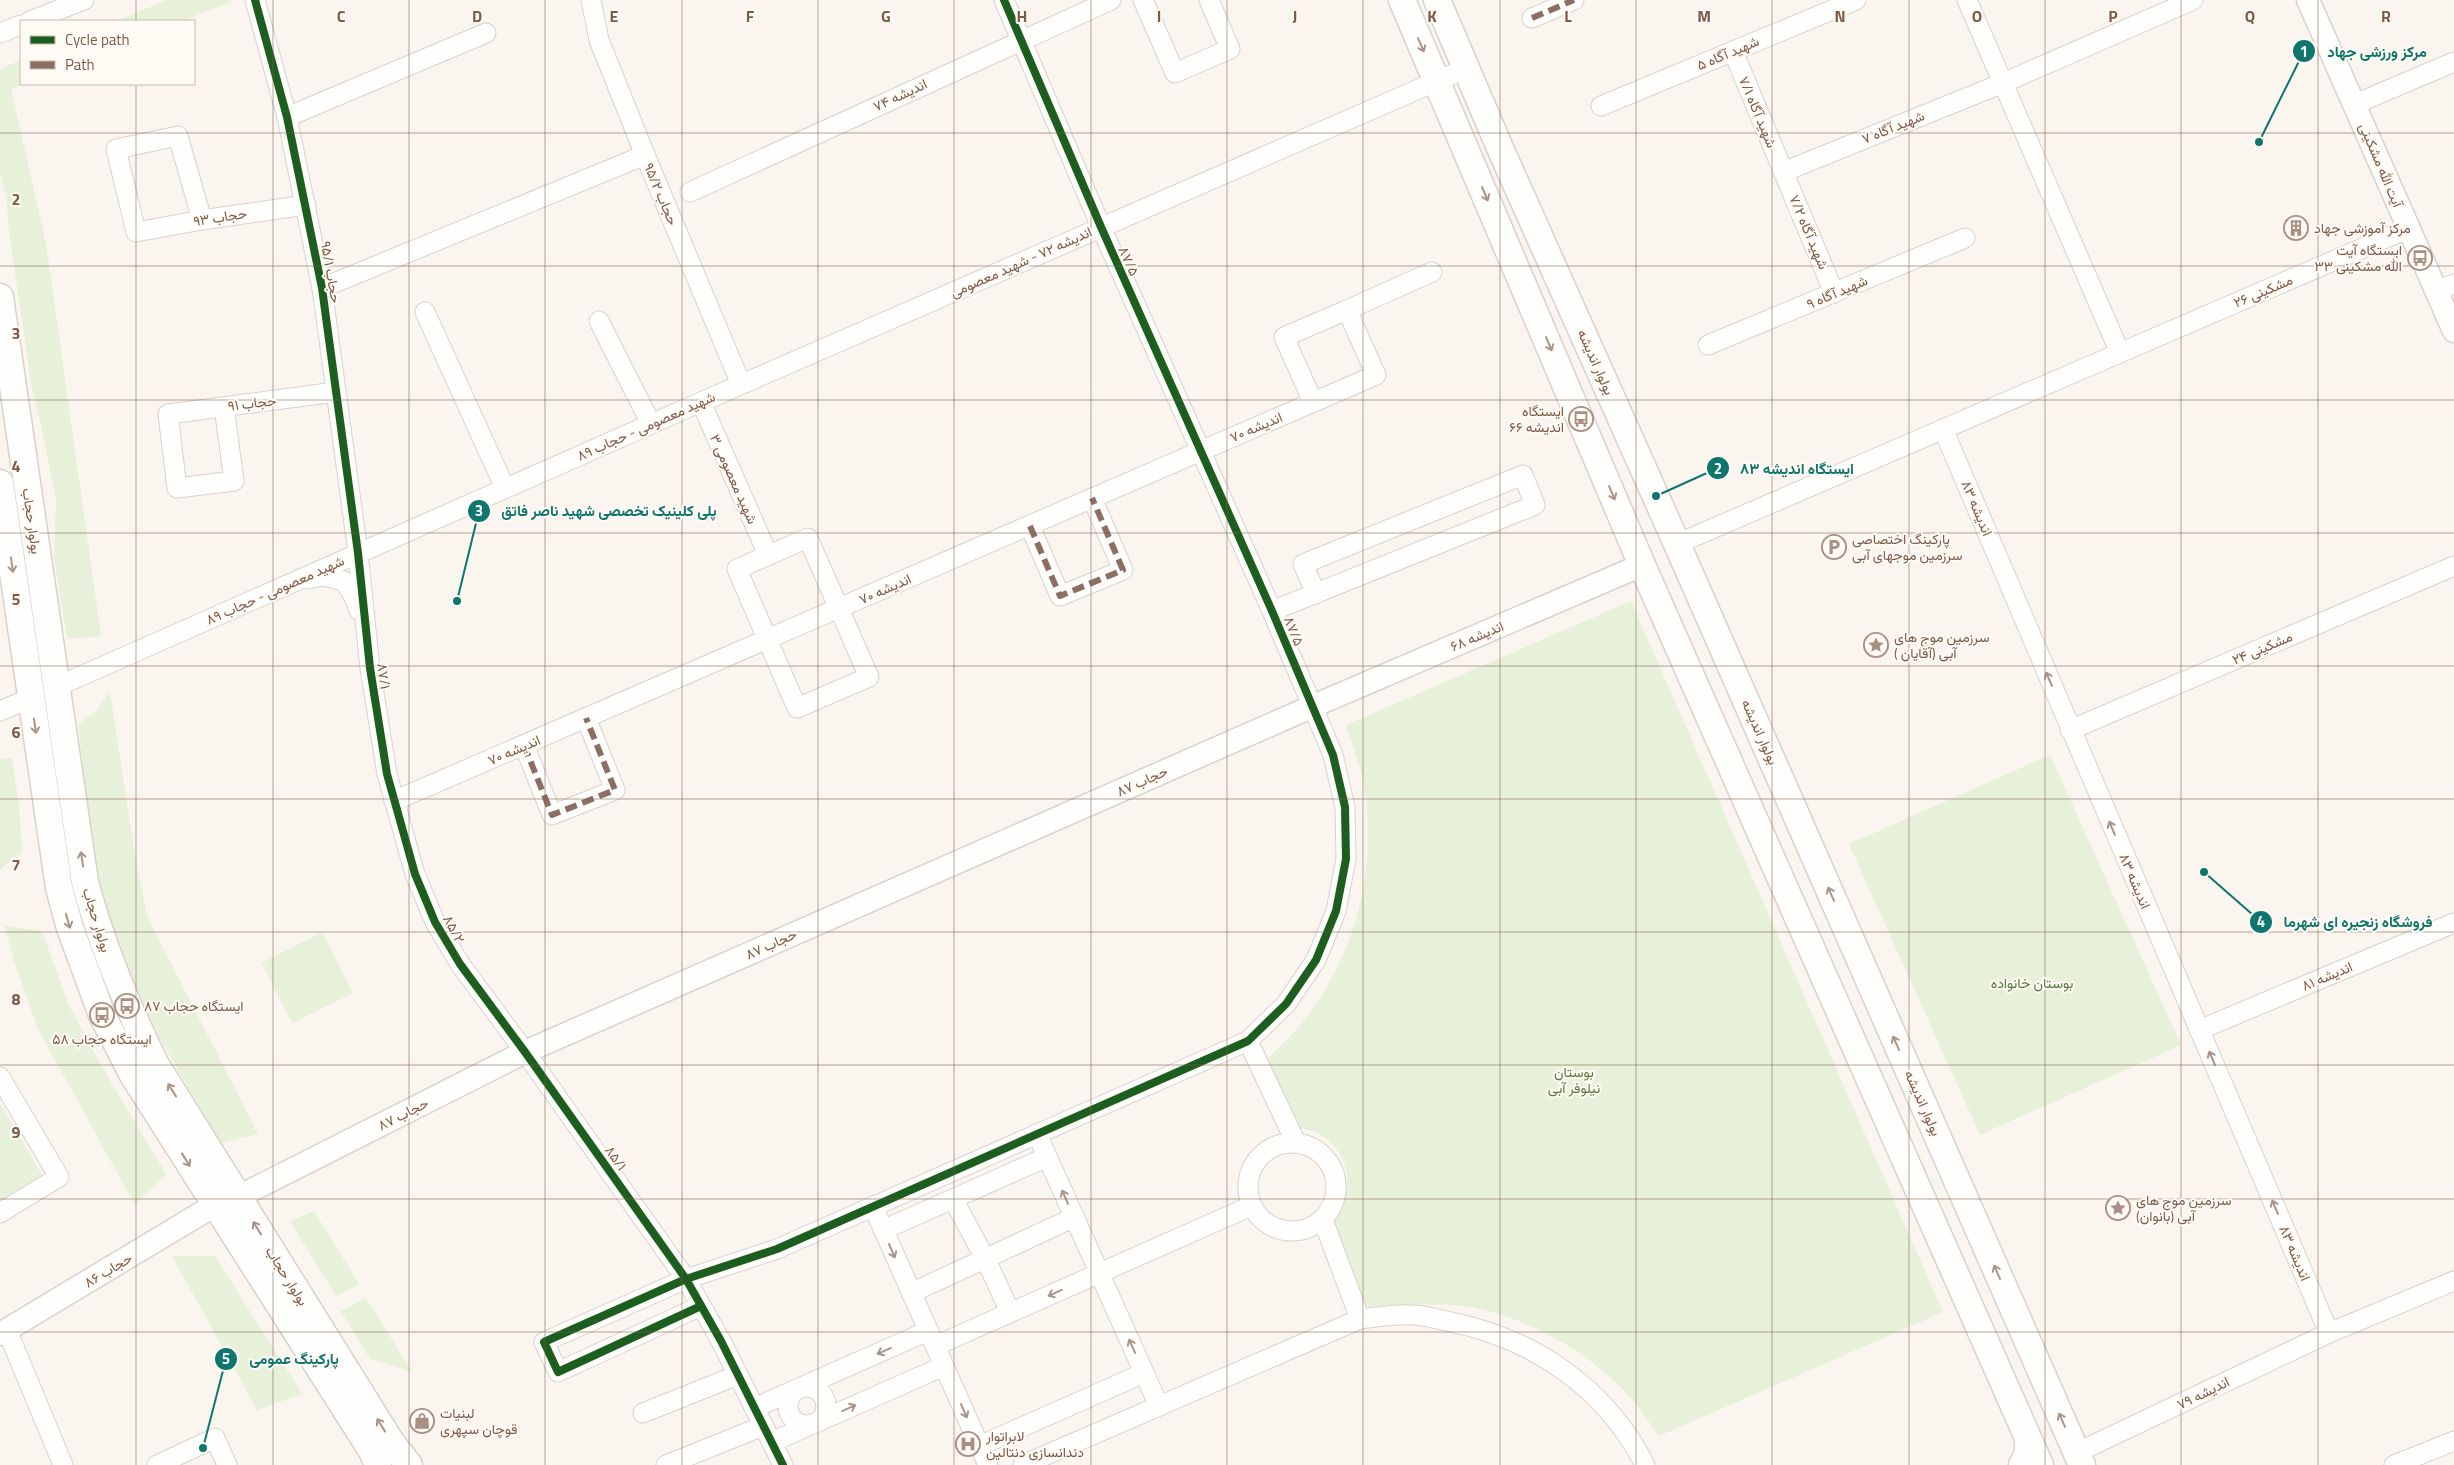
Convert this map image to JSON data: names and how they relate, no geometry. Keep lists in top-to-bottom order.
{
  "streets": {
    "main road": ["بولوار اندیشه", "بولوار حجاب"],
    "street": [
      "شهید آگاه ۵",
      "اندیشه ۷۴",
      "شهید آگاه ۷/۱",
      "شهید آگاه ۷",
      "آیت الله مشکینی",
      "حجاب ۹۵/۲",
      "حجاب ۹۳",
      "شهید آگاه ۷/۲",
      "۸۷/۵",
      "اندیشه ۷۲ - شهید معصومی",
      "حجاب ۹۵/۱",
      "مشکینی ۲۶",
      "شهید آگاه ۹",
      "حجاب ۹۱",
      "شهید معصومی - حجاب ۸۹",
      "اندیشه ۷۰",
      "شهید معصومی ۳",
      "اندیشه ۸۳",
      "اندیشه ۶۸",
      "مشکینی ۲۴",
      "۸۷/۱",
      "حجاب ۸۷",
      "۸۵/۲",
      "اندیشه ۸۱",
      "۸۵/۱",
      "حجاب ۸۶",
      "اندیشه ۷۹"
    ]
  },
  "crossings": [
    ["شهید آگاه ۵", "شهید آگاه ۷/۱"],
    ["اندیشه ۷۴", "۸۷/۵"],
    ["شهید آگاه ۷/۱", "شهید آگاه ۷"],
    ["شهید آگاه ۷/۱", "شهید آگاه ۷/۲"],
    ["شهید آگاه ۷", "شهید آگاه ۷/۲"],
    ["آیت الله مشکینی", "مشکینی ۲۶"],
    ["حجاب ۹۵/۲", "اندیشه ۷۲ - شهید معصومی"],
    ["حجاب ۹۵/۲", "شهید معصومی - حجاب ۸۹"],
    ["حجاب ۹۳", "حجاب ۹۵/۱"],
    ["شهید آگاه ۷/۲", "شهید آگاه ۹"],
    ["۸۷/۵", "اندیشه ۷۲ - شهید معصومی"],
    ["۸۷/۵", "اندیشه ۷۰"],
    ["۸۷/۵", "اندیشه ۶۸"],
    ["۸۷/۵", "حجاب ۸۷"],
    ["اندیشه ۷۲ - شهید معصومی", "بولوار اندیشه"],
    ["اندیشه ۷۲ - شهید معصومی", "شهید معصومی - حجاب ۸۹"],
    ["حجاب ۹۵/۱", "حجاب ۹۱"],
    ["حجاب ۹۵/۱", "شهید معصومی - حجاب ۸۹"],
    ["حجاب ۹۵/۱", "۸۷/۱"],
    ["بولوار اندیشه", "اندیشه ۷۹"],
    ["شهید معصومی - حجاب ۸۹", "شهید معصومی ۳"],
    ["شهید معصومی - حجاب ۸۹", "بولوار حجاب"],
    ["شهید معصومی - حجاب ۸۹", "۸۷/۱"],
    ["اندیشه ۷۰", "۸۷/۱"],
    ["اندیشه ۷۰", "۸۵/۲"],
    ["اندیشه ۸۳", "مشکینی ۲۴"],
    ["اندیشه ۸۳", "اندیشه ۸۱"],
    ["اندیشه ۸۳", "اندیشه ۷۹"],
    ["بولوار حجاب", "حجاب ۸۷"],
    ["بولوار حجاب", "حجاب ۸۶"],
    ["اندیشه ۶۸", "حجاب ۸۷"],
    ["۸۷/۱", "۸۵/۲"],
    ["حجاب ۸۷", "۸۵/۲"],
    ["حجاب ۸۷", "۸۵/۱"],
    ["حجاب ۸۷", "حجاب ۸۶"],
    ["۸۵/۲", "۸۵/۱"]
  ],
  "one_way": ["اندیشه ۸۳"],
  "parks": ["بوستان خانواده", "بوستان نیلوفر آبی"],
  "places": {
    "other": [
      "مرکز ورزشی جهاد",
      "ایستگاه اندیشه ۸۳",
      "پلی کلینیک تخصصی شهید ناصر فاتق",
      "فروشگاه زنجیره ای شهرما",
      "پارکینگ عمومی"
    ],
    "building": ["مرکز آموزشی جهاد"],
    "bus stop": [
      "ایستگاه آیت الله مشکینی ۳۳",
      "ایستگاه اندیشه ۶۶",
      "ایستگاه حجاب ۸۷",
      "ایستگاه حجاب ۵۸"
    ],
    "parking": ["پارکینگ اختصاصی سرزمین موجهای آبی"],
    "place": ["سرزمین موج های آبی (آقایان )", "سرزمین موج های آبی (بانوان)"],
    "shop": ["لبنیات قوچان سپهری"],
    "hospital": ["لابراتوار دندانسازی دنتالین"]
  },
  "legend": ["Cycle path", "Path"],
  "grid": {
    "columns": [
      "C",
      "D",
      "E",
      "F",
      "G",
      "H",
      "I",
      "J",
      "K",
      "L",
      "M",
      "N",
      "O",
      "P",
      "Q",
      "R"
    ],
    "rows": [
      "2",
      "3",
      "4",
      "5",
      "6",
      "7",
      "8",
      "9"
    ]
  }
}
